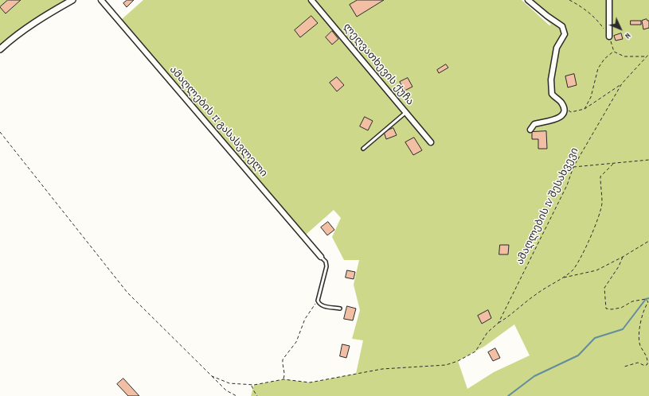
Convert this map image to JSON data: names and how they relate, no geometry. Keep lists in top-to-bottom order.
{
  "streets": {
    "street": ["ლეღვათხევის ქუჩა", "ამაღლების II გასასვლელი"],
    "path": ["ამაღლების IV შესახვევი"]
  },
  "north": "bottom right"
}
